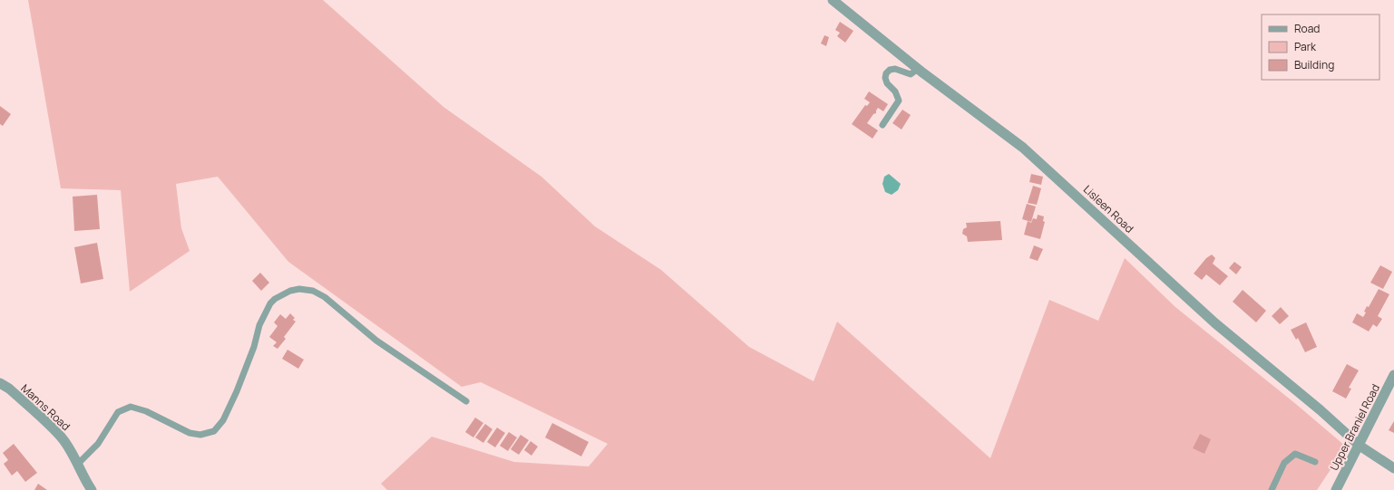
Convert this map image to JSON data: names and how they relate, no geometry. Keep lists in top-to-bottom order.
{
  "streets": {
    "street": ["Lisleen Road", "Manns Road", "Upper Braniel Road"]
  },
  "crossings": [
    ["Lisleen Road", "Upper Braniel Road"]
  ],
  "legend": ["Road", "Park", "Building"]
}
